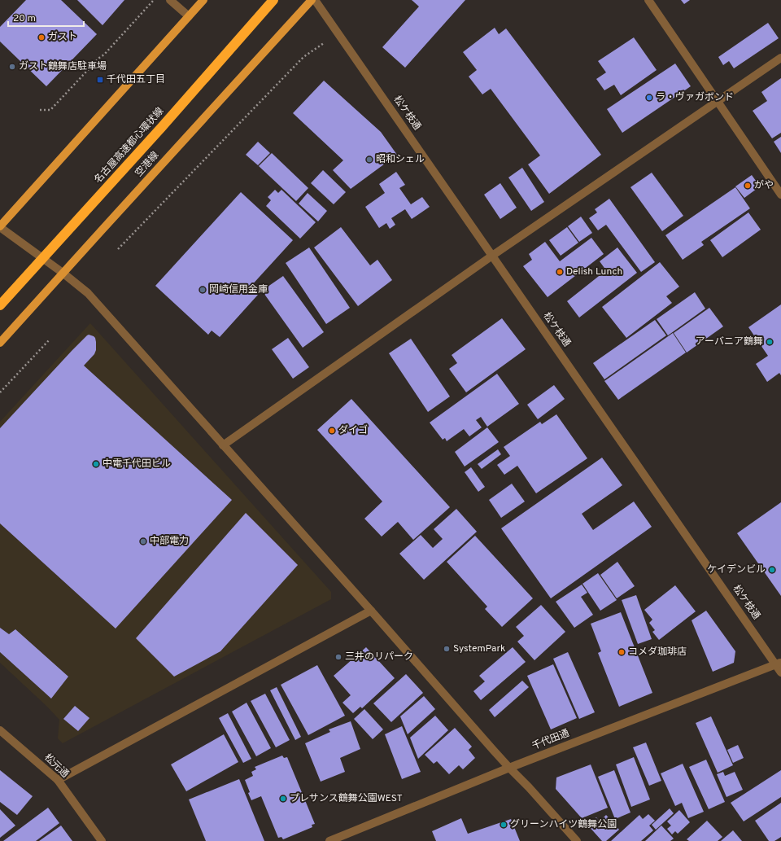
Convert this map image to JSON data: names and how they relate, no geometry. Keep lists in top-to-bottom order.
{
  "streets": {
    "highway": ["名古屋高速都心環状線"],
    "main road": ["空港線"],
    "street": ["松ケ枝通", "千代田通", "松元通"]
  },
  "crossings": [
    ["松ケ枝通", "千代田通"]
  ],
  "places": {
    "other": [
      "ガスト",
      "ガスト鶴舞店駐車場",
      "ラ・ヴァガボンド",
      "昭和シェル",
      "がや",
      "Delish Lunch",
      "岡崎信用金庫",
      "アーバニア鶴舞",
      "ダイゴ",
      "中電千代田ビル",
      "中部電力",
      "ケイデンビル",
      "SystemPark",
      "コメダ珈琲店",
      "三井のリパーク",
      "プレサンス鶴舞公園WEST",
      "グリーンハイツ鶴舞公園"
    ],
    "transit": ["千代田五丁目"]
  },
  "scale_bar": "20 m"
}
